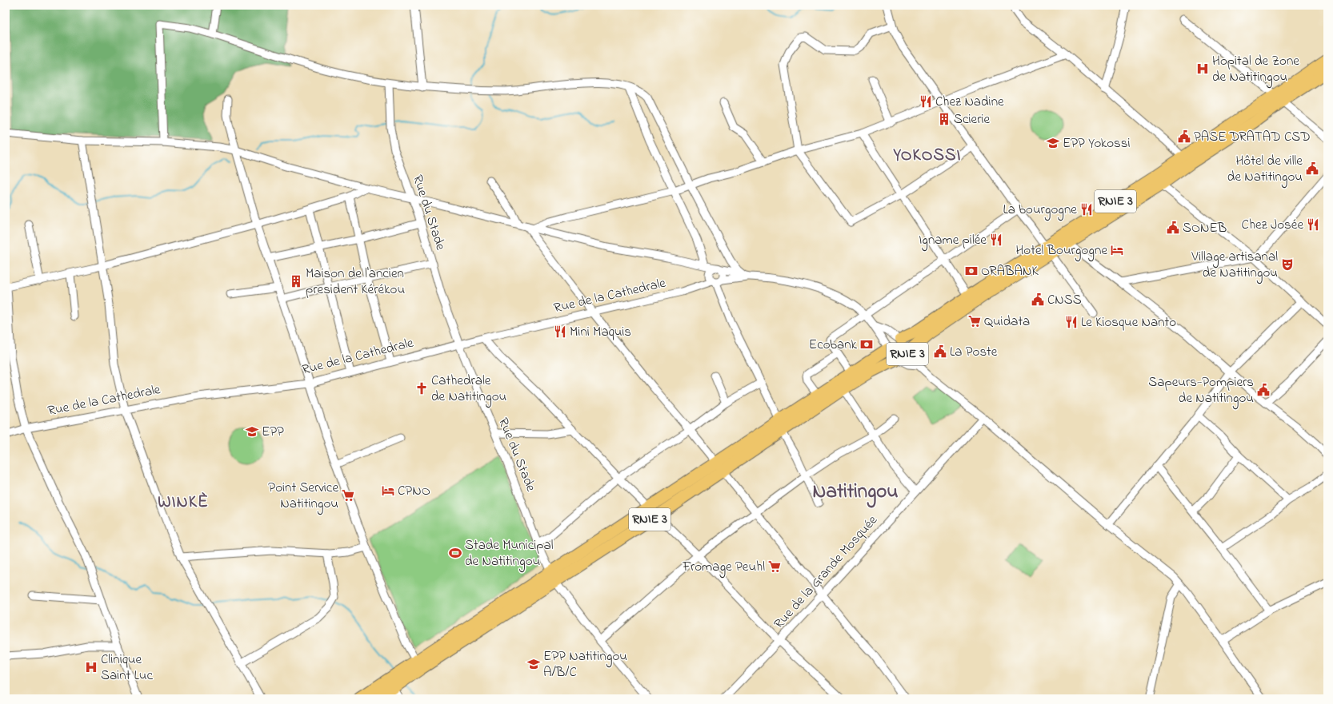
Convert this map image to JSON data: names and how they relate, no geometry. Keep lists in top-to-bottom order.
{
  "streets": {
    "highway": ["RNIE 3"],
    "street": ["Rue du Stade", "Rue de la Cathedrale", "Rue de la Grande Mosquée"]
  },
  "crossings": [
    ["RNIE 3", "Rue du Stade"],
    ["Rue du Stade", "Rue de la Cathedrale"]
  ],
  "districts": ["YOKOSSI", "Natitingou", "WINKÈ"],
  "places": {
    "hospital": ["Hopital de Zone de Natitingou", "Clinique Saint Luc"],
    "restaurant": [
      "Chez Nadine",
      "La bourgogne",
      "Chez Josée",
      "Igname pilée",
      "Le Kiosque Nanto",
      "Mini Maquis"
    ],
    "building": ["Scierie", "Maison de l'ancien president Kérékou"],
    "public building": [
      "PASE DRATAD CSD",
      "Hôtel de ville de Natitingou",
      "SONEB",
      "CNSS",
      "La Poste",
      "Sapeurs-Pompiers de Natitingou"
    ],
    "school or university": ["EPP Yokossi", "EPP", "EPP Natitingou A/B/C"],
    "hotel": ["Hotel Bourgogne", "CPNO"],
    "theatre": ["Village artisanal de Natitingou"],
    "bank": ["ORABANK", "Ecobank"],
    "supermarket": ["Quidata", "Point Service Natitingou", "Fromage Peuhl"],
    "church": ["Cathedrale de Natitingou"],
    "sports": ["Stade Municipal de Natitingou"]
  }
}
